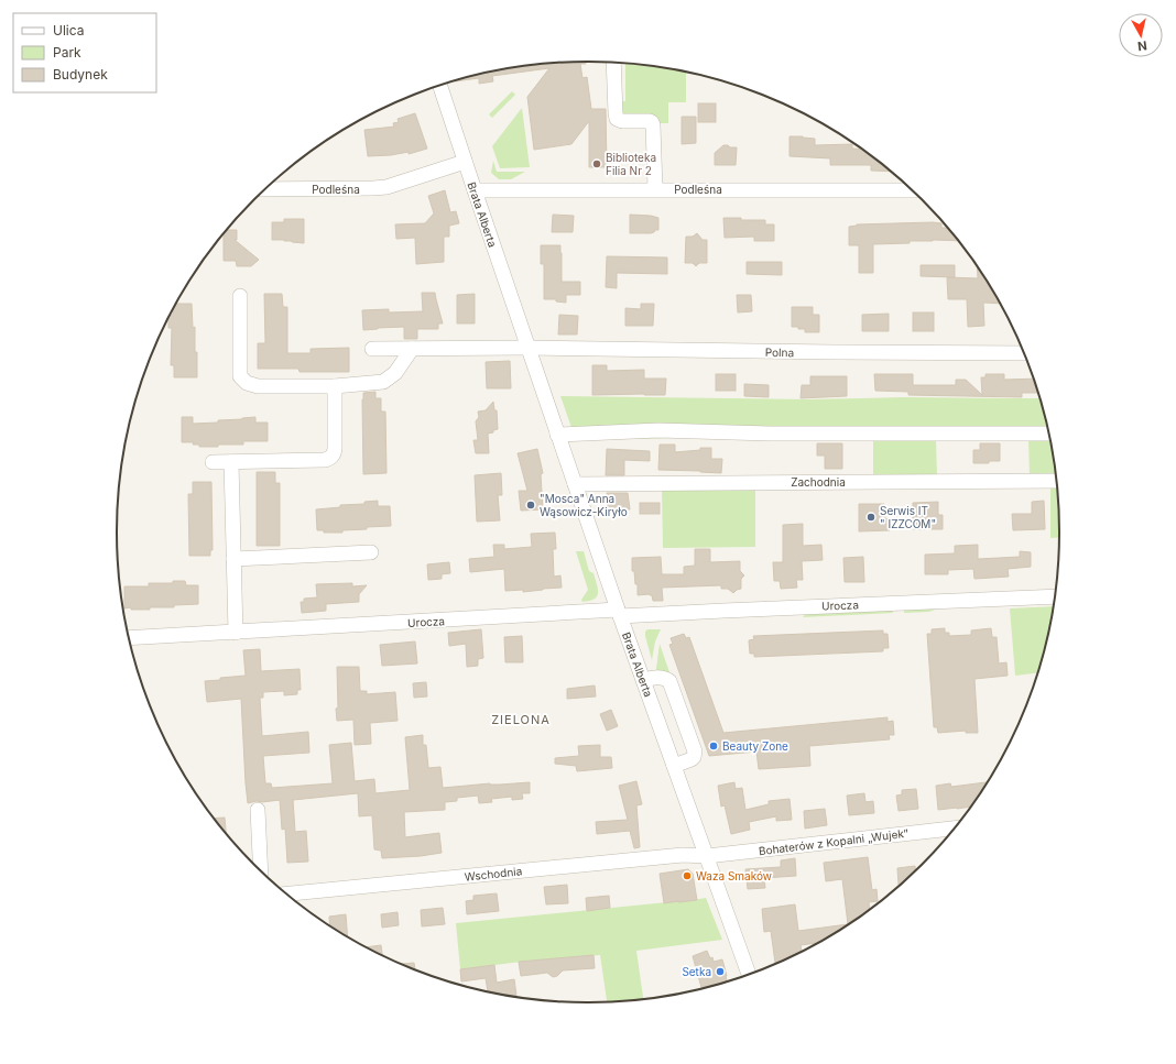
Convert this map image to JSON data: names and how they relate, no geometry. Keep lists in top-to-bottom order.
{
  "streets": {
    "street": [
      "Podleśna",
      "Brata Alberta",
      "Polna",
      "Zachodnia",
      "Urocza",
      "Bohaterów z Kopalni „Wujek”",
      "Wschodnia"
    ]
  },
  "crossings": [
    ["Podleśna", "Brata Alberta"],
    ["Brata Alberta", "Polna"],
    ["Brata Alberta", "Zachodnia"],
    ["Brata Alberta", "Urocza"],
    ["Brata Alberta", "Bohaterów z Kopalni „Wujek”"],
    ["Brata Alberta", "Wschodnia"],
    ["Bohaterów z Kopalni „Wujek”", "Wschodnia"]
  ],
  "districts": ["ZIELONA"],
  "places": [
    "Biblioteka Filia Nr 2",
    "\"Mosca\" Anna Wąsowicz-Kiryło",
    "Serwis IT \" IZZCOM\"",
    "Beauty Zone",
    "Waza Smaków",
    "Setka"
  ],
  "legend": ["Ulica", "Park", "Budynek"],
  "north": "bottom"
}
